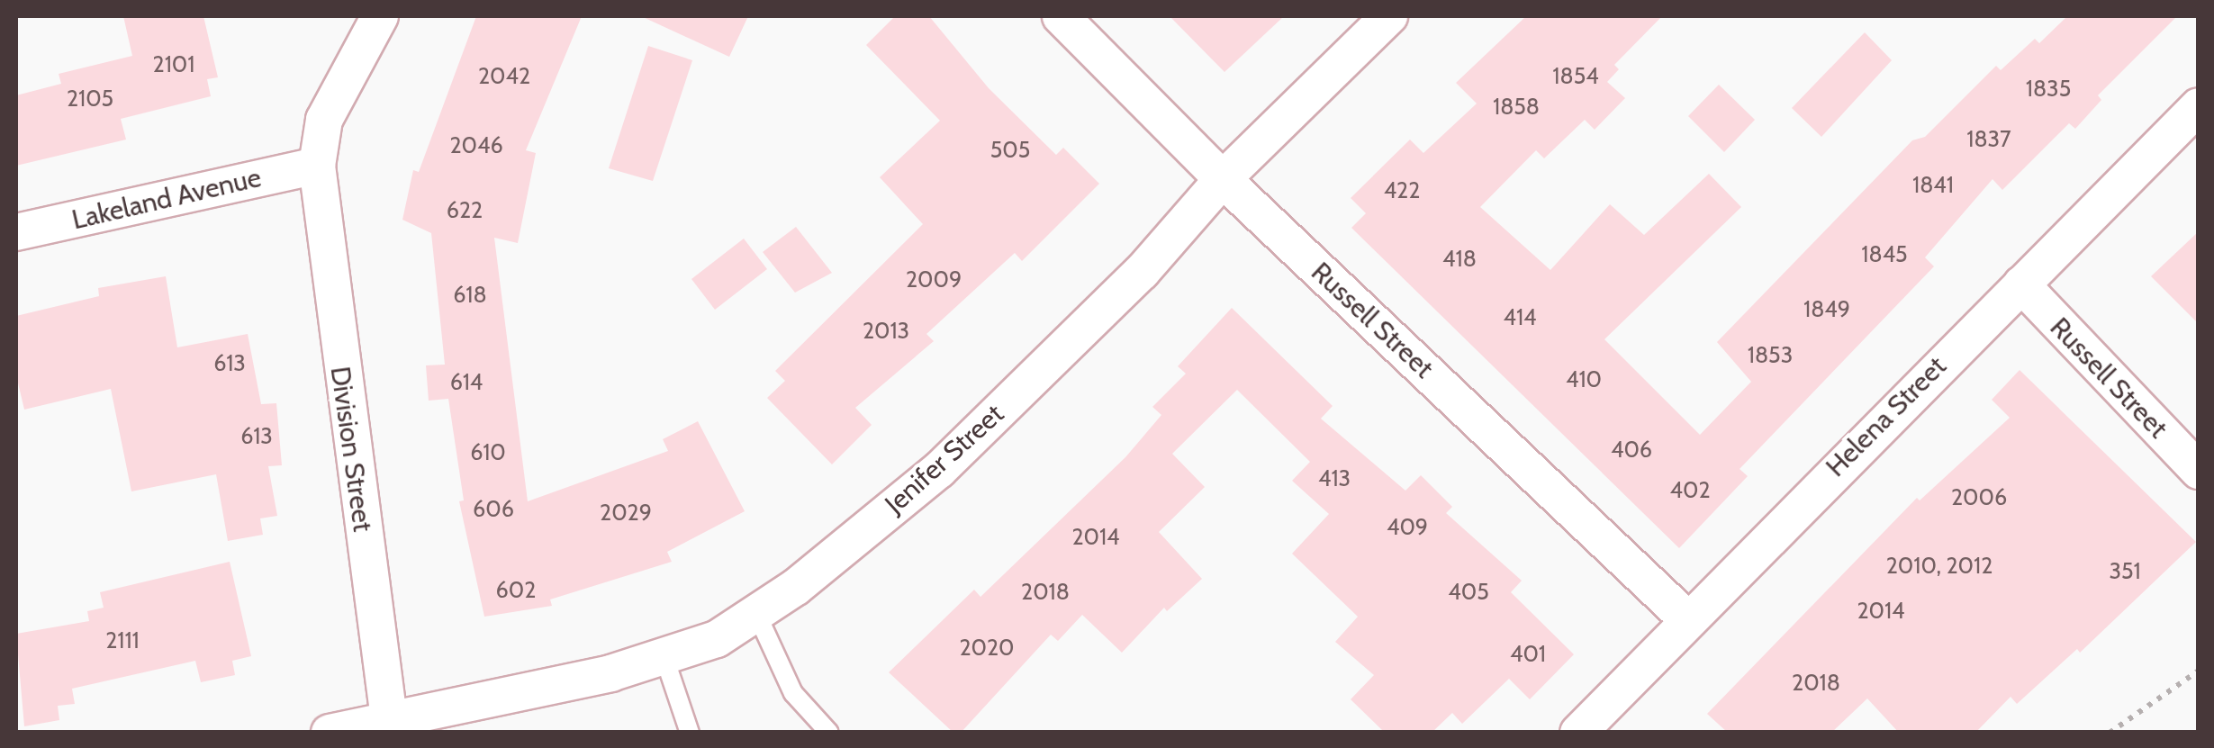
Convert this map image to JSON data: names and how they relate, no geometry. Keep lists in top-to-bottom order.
{
  "streets": {
    "street": [
      "Lakeland Avenue",
      "Russell Street",
      "Helena Street",
      "Division Street",
      "Jenifer Street"
    ]
  },
  "crossings": [
    ["Lakeland Avenue", "Division Street"],
    ["Russell Street", "Helena Street"],
    ["Russell Street", "Jenifer Street"],
    ["Division Street", "Jenifer Street"]
  ],
  "house_numbers": [
    "2101",
    "2042",
    "1854",
    "1835",
    "2105",
    "1858",
    "1837",
    "2046",
    "505",
    "1841",
    "422",
    "622",
    "1845",
    "418",
    "2009",
    "618",
    "1849",
    "414",
    "2013",
    "1853",
    "613",
    "410",
    "614",
    "613",
    "406",
    "610",
    "413",
    "402",
    "2006",
    "606",
    "2029",
    "409",
    "2014",
    "2010, 2012",
    "351",
    "602",
    "2018",
    "405",
    "2014",
    "2111",
    "2020",
    "401",
    "2018"
  ]
}
